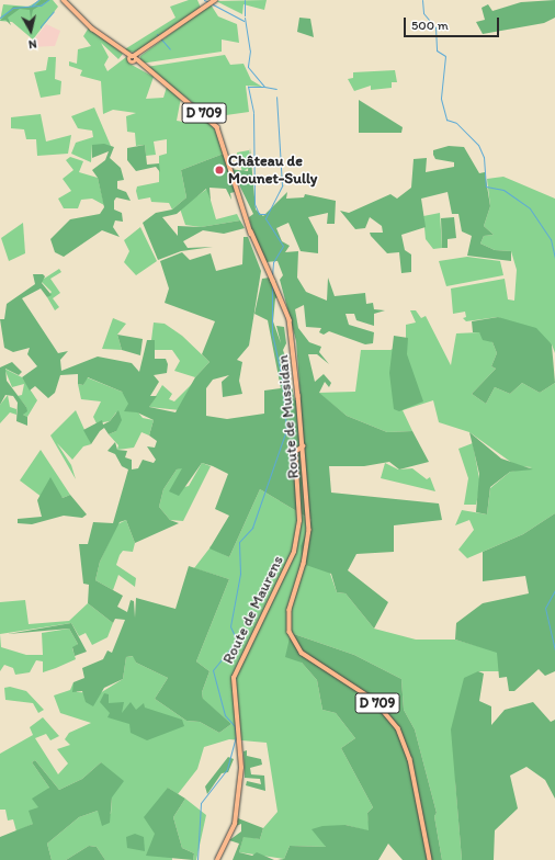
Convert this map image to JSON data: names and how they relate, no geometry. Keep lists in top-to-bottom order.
{
  "streets": {
    "main road": ["D 709", "Route de Mussidan", "Route de Maurens"]
  },
  "crossings": [
    ["Route de Mussidan", "Route de Maurens"]
  ],
  "places": ["Château de Mounet-Sully"],
  "scale_bar": "500 m",
  "north": "bottom"
}
